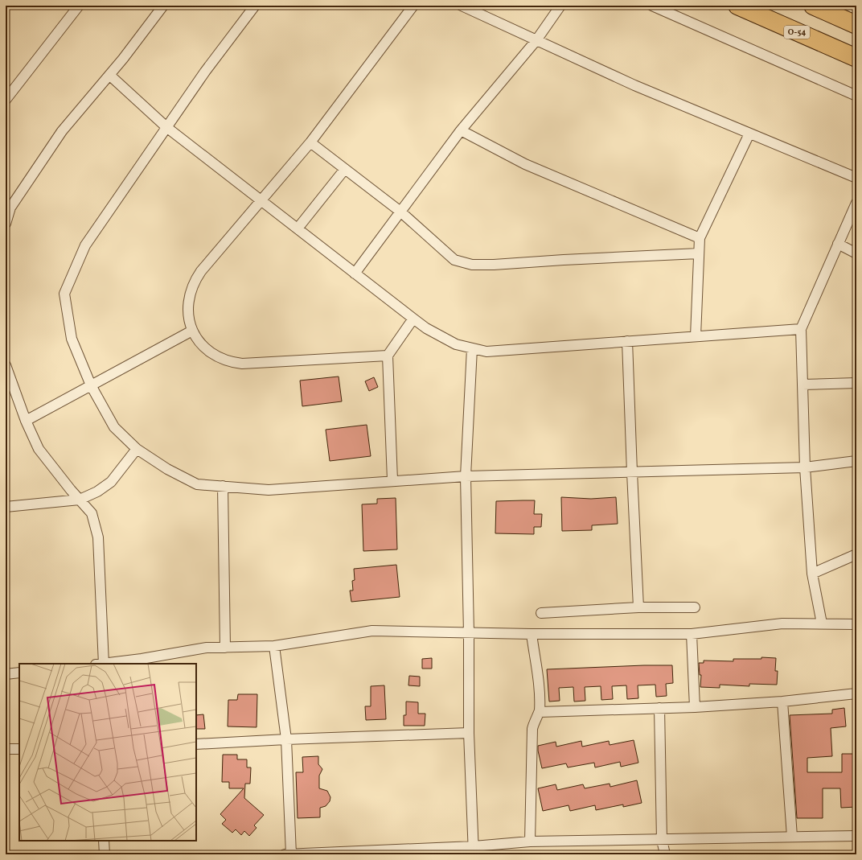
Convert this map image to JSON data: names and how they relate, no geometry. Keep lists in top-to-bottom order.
{
  "streets": {
    "highway": ["O-54"]
  }
}
